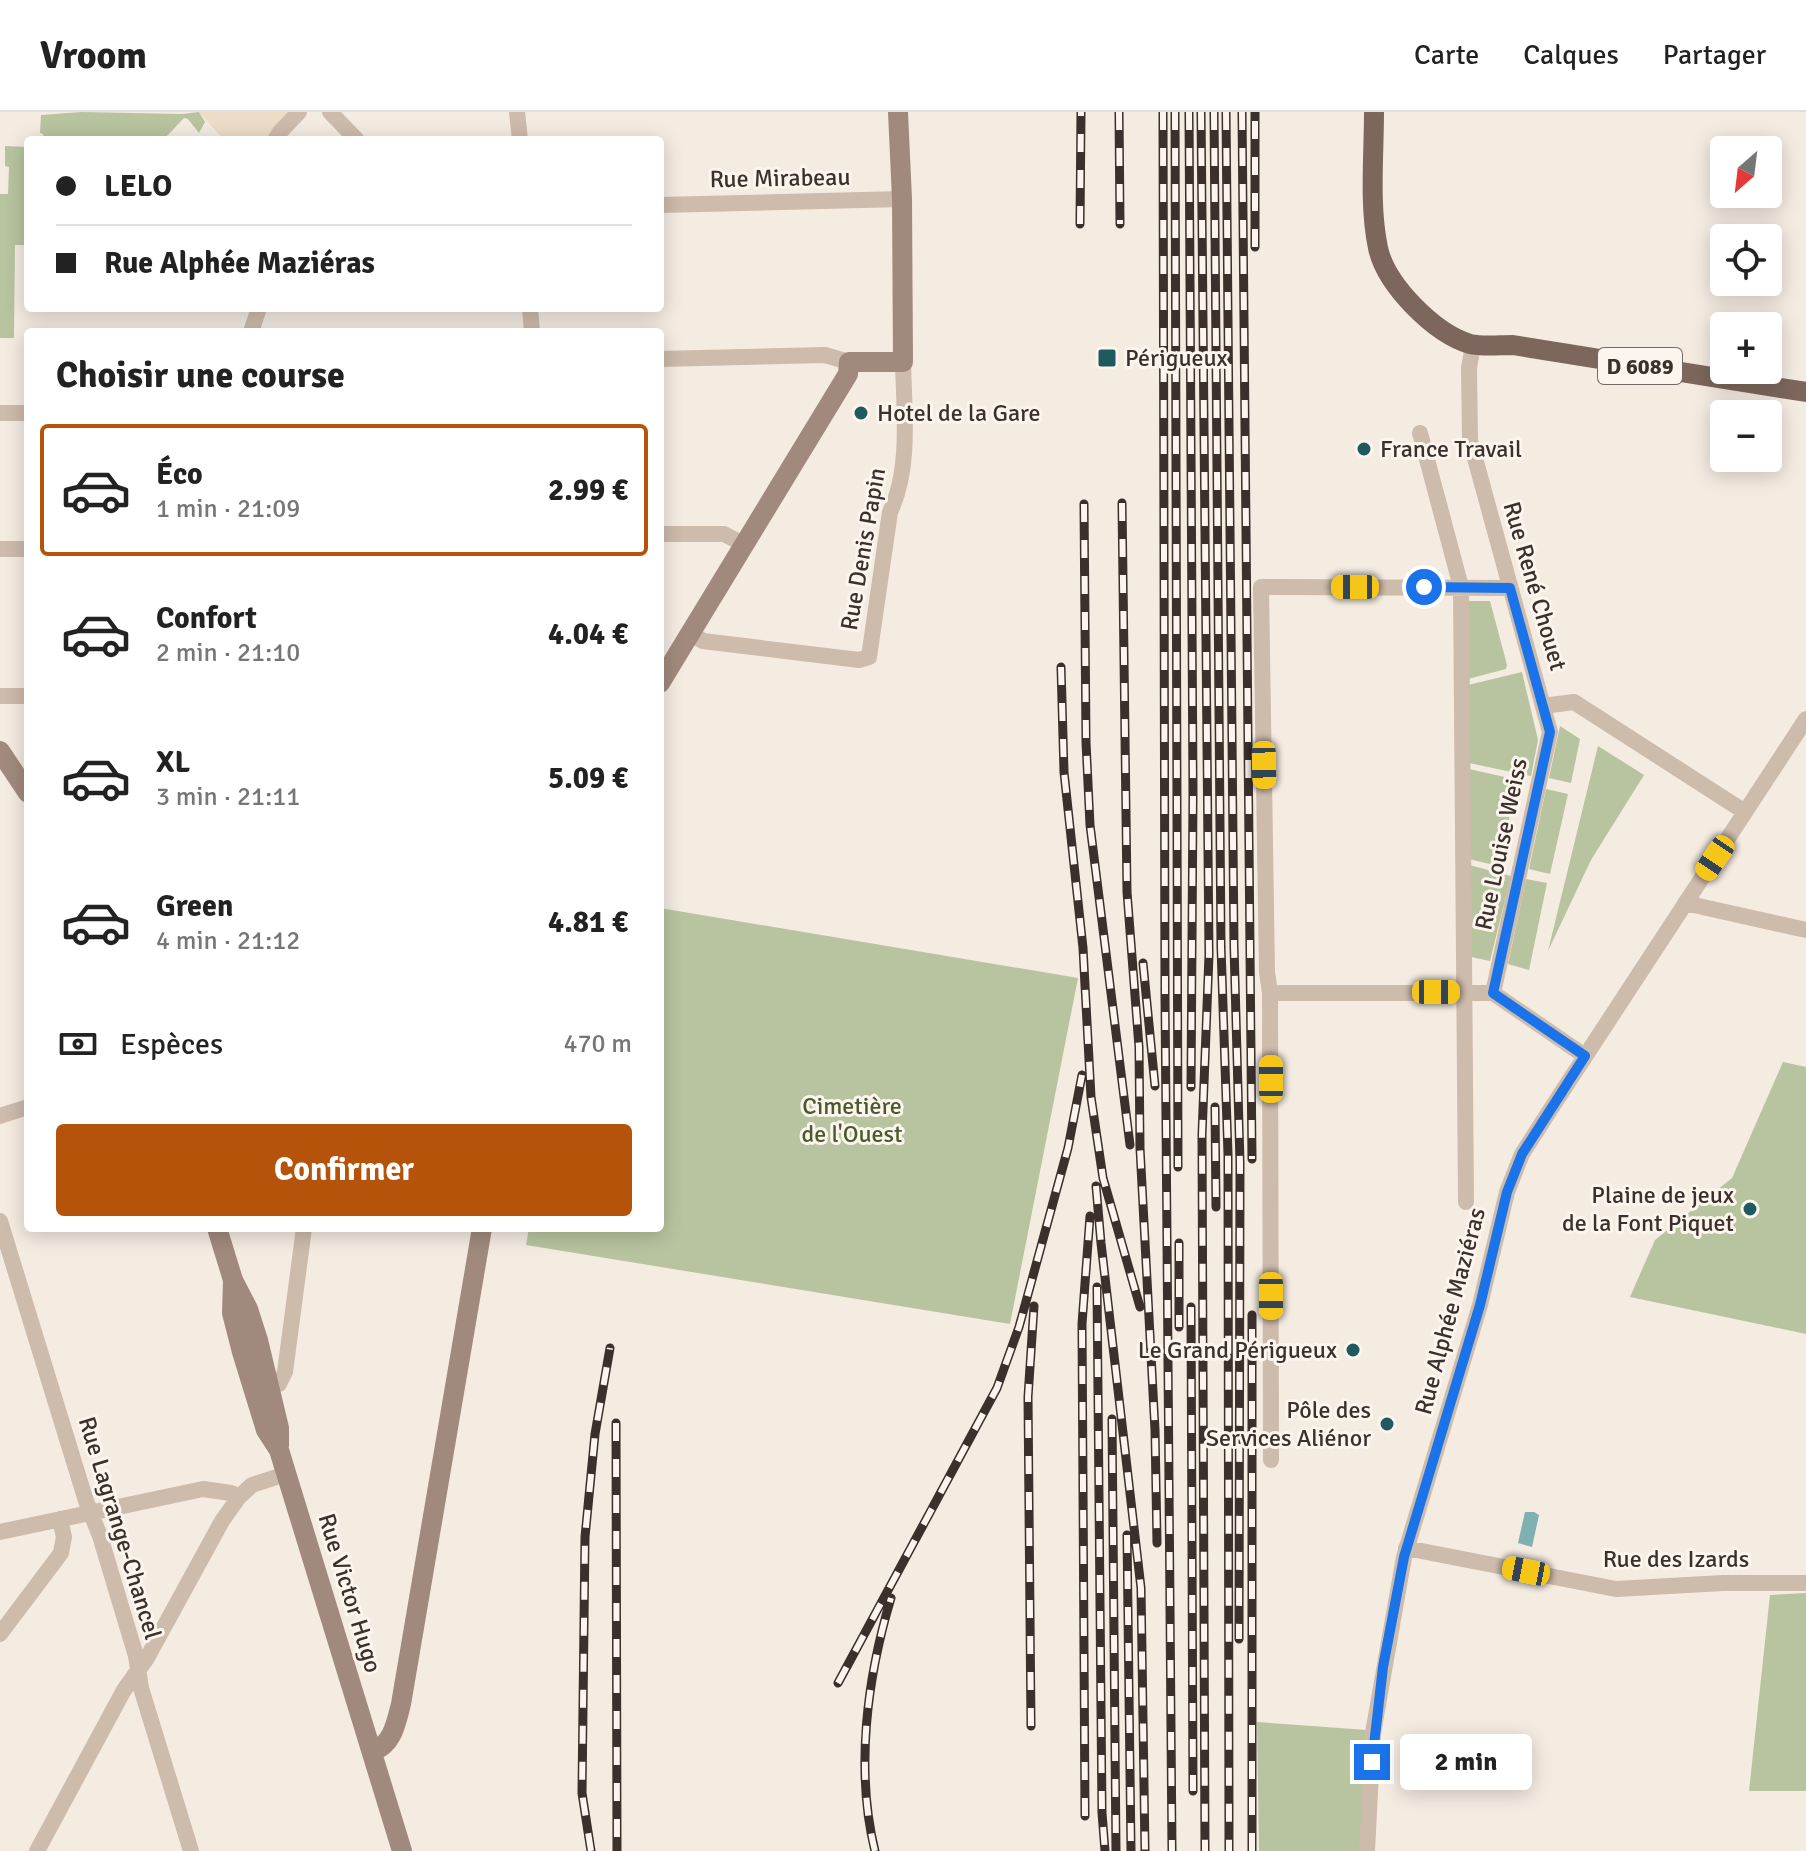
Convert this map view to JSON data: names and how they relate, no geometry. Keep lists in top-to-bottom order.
{
  "streets": {
    "main road": ["D 6089"],
    "street": [
      "Rue Mirabeau",
      "Rue Denis Papin",
      "Rue René Chouet",
      "Rue Louise Weiss",
      "Rue Alphée Maziéras",
      "Rue Lagrange-Chancel",
      "Rue des Izards",
      "Rue Victor Hugo"
    ]
  },
  "crossings": [
    ["D 6089", "Rue René Chouet"],
    ["Rue René Chouet", "Rue Louise Weiss"],
    ["Rue René Chouet", "Rue Alphée Maziéras"],
    ["Rue Alphée Maziéras", "Rue des Izards"]
  ],
  "parks": ["Cimetière de l'Ouest"],
  "places": {
    "transit": ["Périgueux"],
    "other": [
      "Hotel de la Gare",
      "France Travail",
      "Plaine de jeux de la Font Piquet",
      "Le Grand Périgueux",
      "Pôle des Services Aliénor"
    ]
  },
  "north": "bottom left",
  "page": {
    "header": "Vroom",
    "nav": ["Carte", "Calques", "Partager"],
    "map_buttons": ["+", "−"],
    "banner": ["LELO", "Rue Alphée Maziéras"],
    "heading": "Choisir une course",
    "list": [
      {
        "name": "Éco",
        "note": "1 min · 21:09",
        "value": "2.99 €"
      },
      {
        "name": "Confort",
        "note": "2 min · 21:10",
        "value": "4.04 €"
      },
      {
        "name": "XL",
        "note": "3 min · 21:11",
        "value": "5.09 €"
      },
      {
        "name": "Green",
        "note": "4 min · 21:12",
        "value": "4.81 €"
      }
    ],
    "pay": ["Espèces", "470 m"],
    "buttons": "Confirmer",
    "bubble": "2 min"
  }
}
